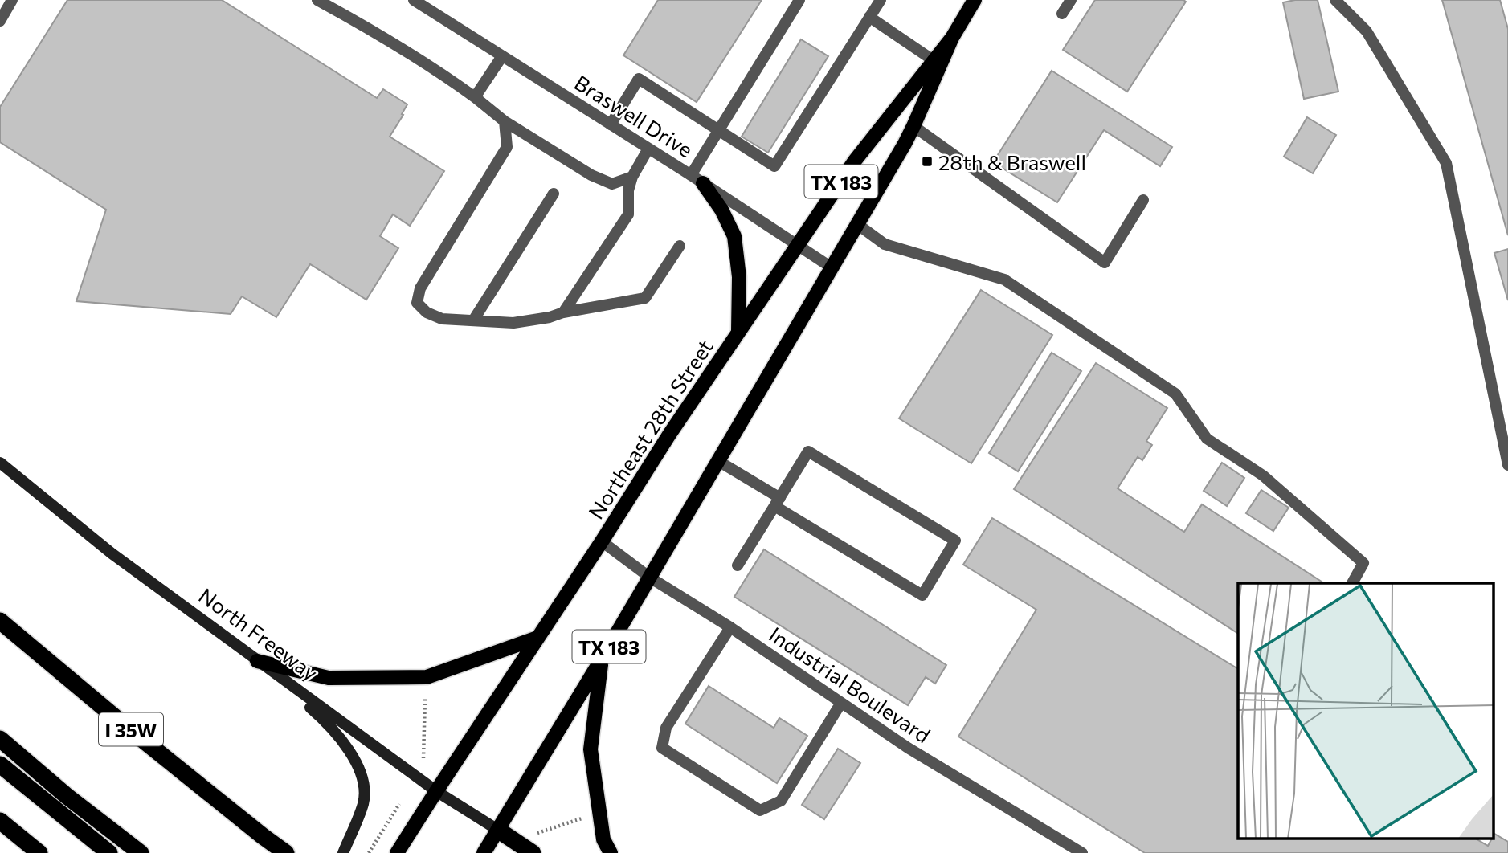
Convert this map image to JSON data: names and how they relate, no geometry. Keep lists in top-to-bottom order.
{
  "streets": {
    "highway": ["I 35W"],
    "main road": ["TX 183", "Northeast 28th Street", "North Freeway"],
    "street": ["Braswell Drive", "Industrial Boulevard"]
  },
  "crossings": [
    ["Braswell Drive", "Northeast 28th Street"],
    ["Northeast 28th Street", "North Freeway"],
    ["Northeast 28th Street", "Industrial Boulevard"]
  ],
  "places": {
    "transit": ["28th & Braswell"]
  }
}
